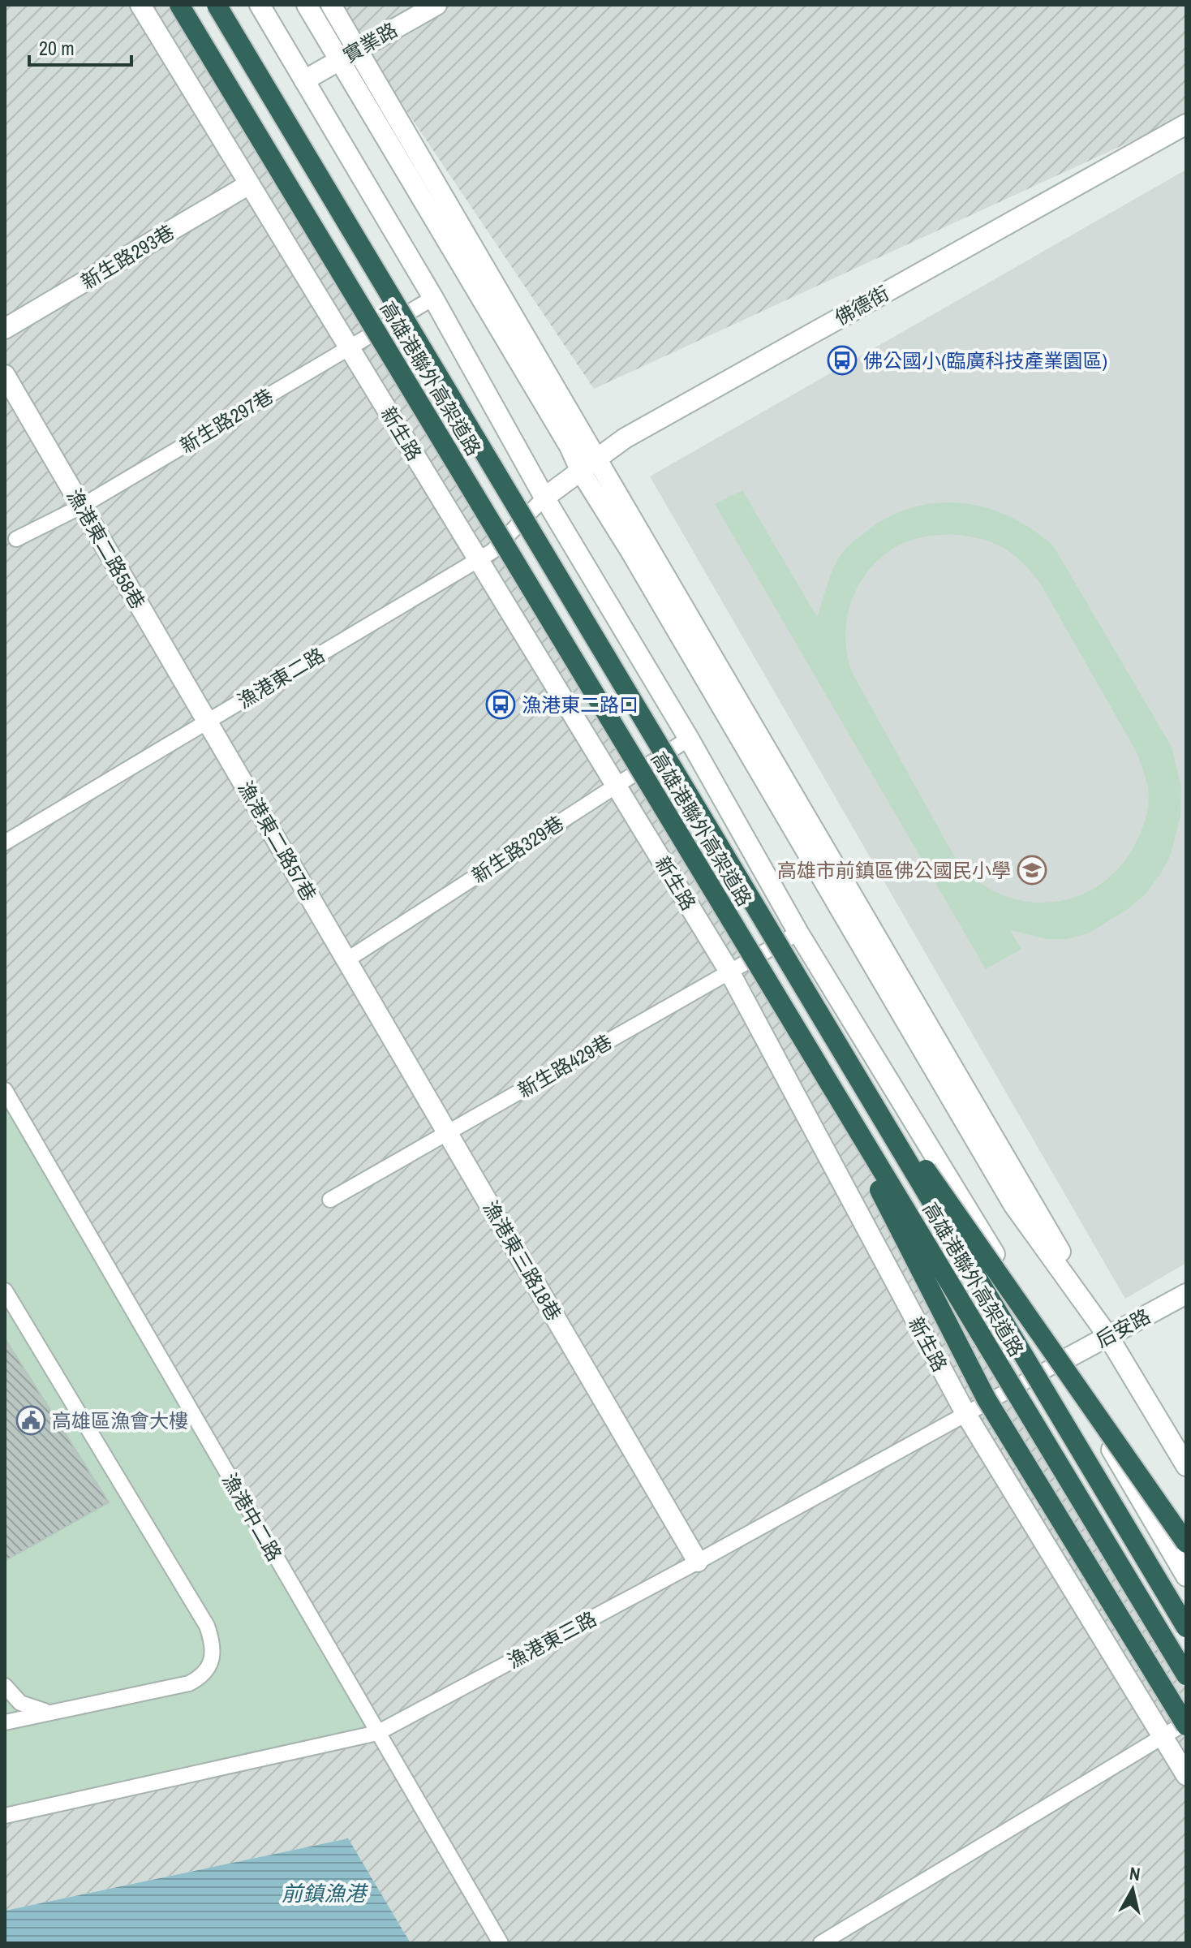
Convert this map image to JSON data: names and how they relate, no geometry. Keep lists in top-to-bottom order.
{
  "streets": {
    "highway": ["高雄港聯外高架道路"],
    "street": [
      "實業路",
      "新生路293巷",
      "佛德街",
      "新生路",
      "漁港東二路58巷",
      "漁港東二路57巷",
      "漁港東三路18巷",
      "后安路"
    ],
    "lane": [
      "新生路297巷",
      "漁港東二路",
      "新生路329巷",
      "新生路429巷",
      "漁港中二路",
      "漁港東三路"
    ]
  },
  "crossings": [
    ["新生路293巷", "新生路"],
    ["佛德街", "漁港東二路"],
    ["新生路297巷", "新生路"],
    ["新生路297巷", "漁港東二路58巷"],
    ["新生路", "漁港東二路"],
    ["新生路", "新生路329巷"],
    ["新生路", "新生路429巷"],
    ["新生路", "漁港東三路"],
    ["漁港東二路58巷", "漁港東二路"],
    ["漁港東二路58巷", "漁港東二路57巷"],
    ["漁港東二路", "漁港東二路57巷"],
    ["漁港東二路57巷", "新生路329巷"],
    ["漁港東二路57巷", "漁港東三路18巷"],
    ["新生路329巷", "漁港東三路18巷"],
    ["新生路429巷", "漁港東三路18巷"],
    ["漁港東三路18巷", "漁港東三路"],
    ["后安路", "漁港東三路"],
    ["漁港中二路", "漁港東三路"]
  ],
  "water": ["前鎮漁港"],
  "places": {
    "bus stop": ["佛公國小(臨廣科技產業園區)", "漁港東二路口"],
    "school or university": ["高雄市前鎮區佛公國民小學"],
    "public building": ["高雄區漁會大樓"]
  },
  "scale_bar": "20 m",
  "north": "top"
}
